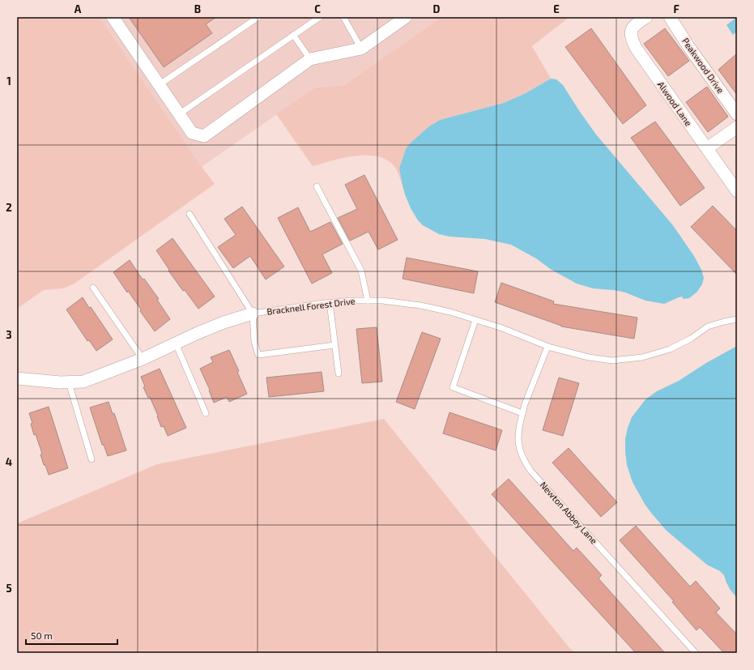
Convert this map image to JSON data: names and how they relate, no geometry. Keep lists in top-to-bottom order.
{
  "streets": {
    "street": ["Peakwood Drive", "Alwood Lane", "Bracknell Forest Drive"],
    "lane": ["Newton Abbey Lane"]
  },
  "crossings": [
    ["Bracknell Forest Drive", "Newton Abbey Lane"]
  ],
  "scale_bar": "50 m",
  "grid": {
    "columns": [
      "A",
      "B",
      "C",
      "D",
      "E",
      "F"
    ],
    "rows": [
      "1",
      "2",
      "3",
      "4",
      "5"
    ]
  }
}
